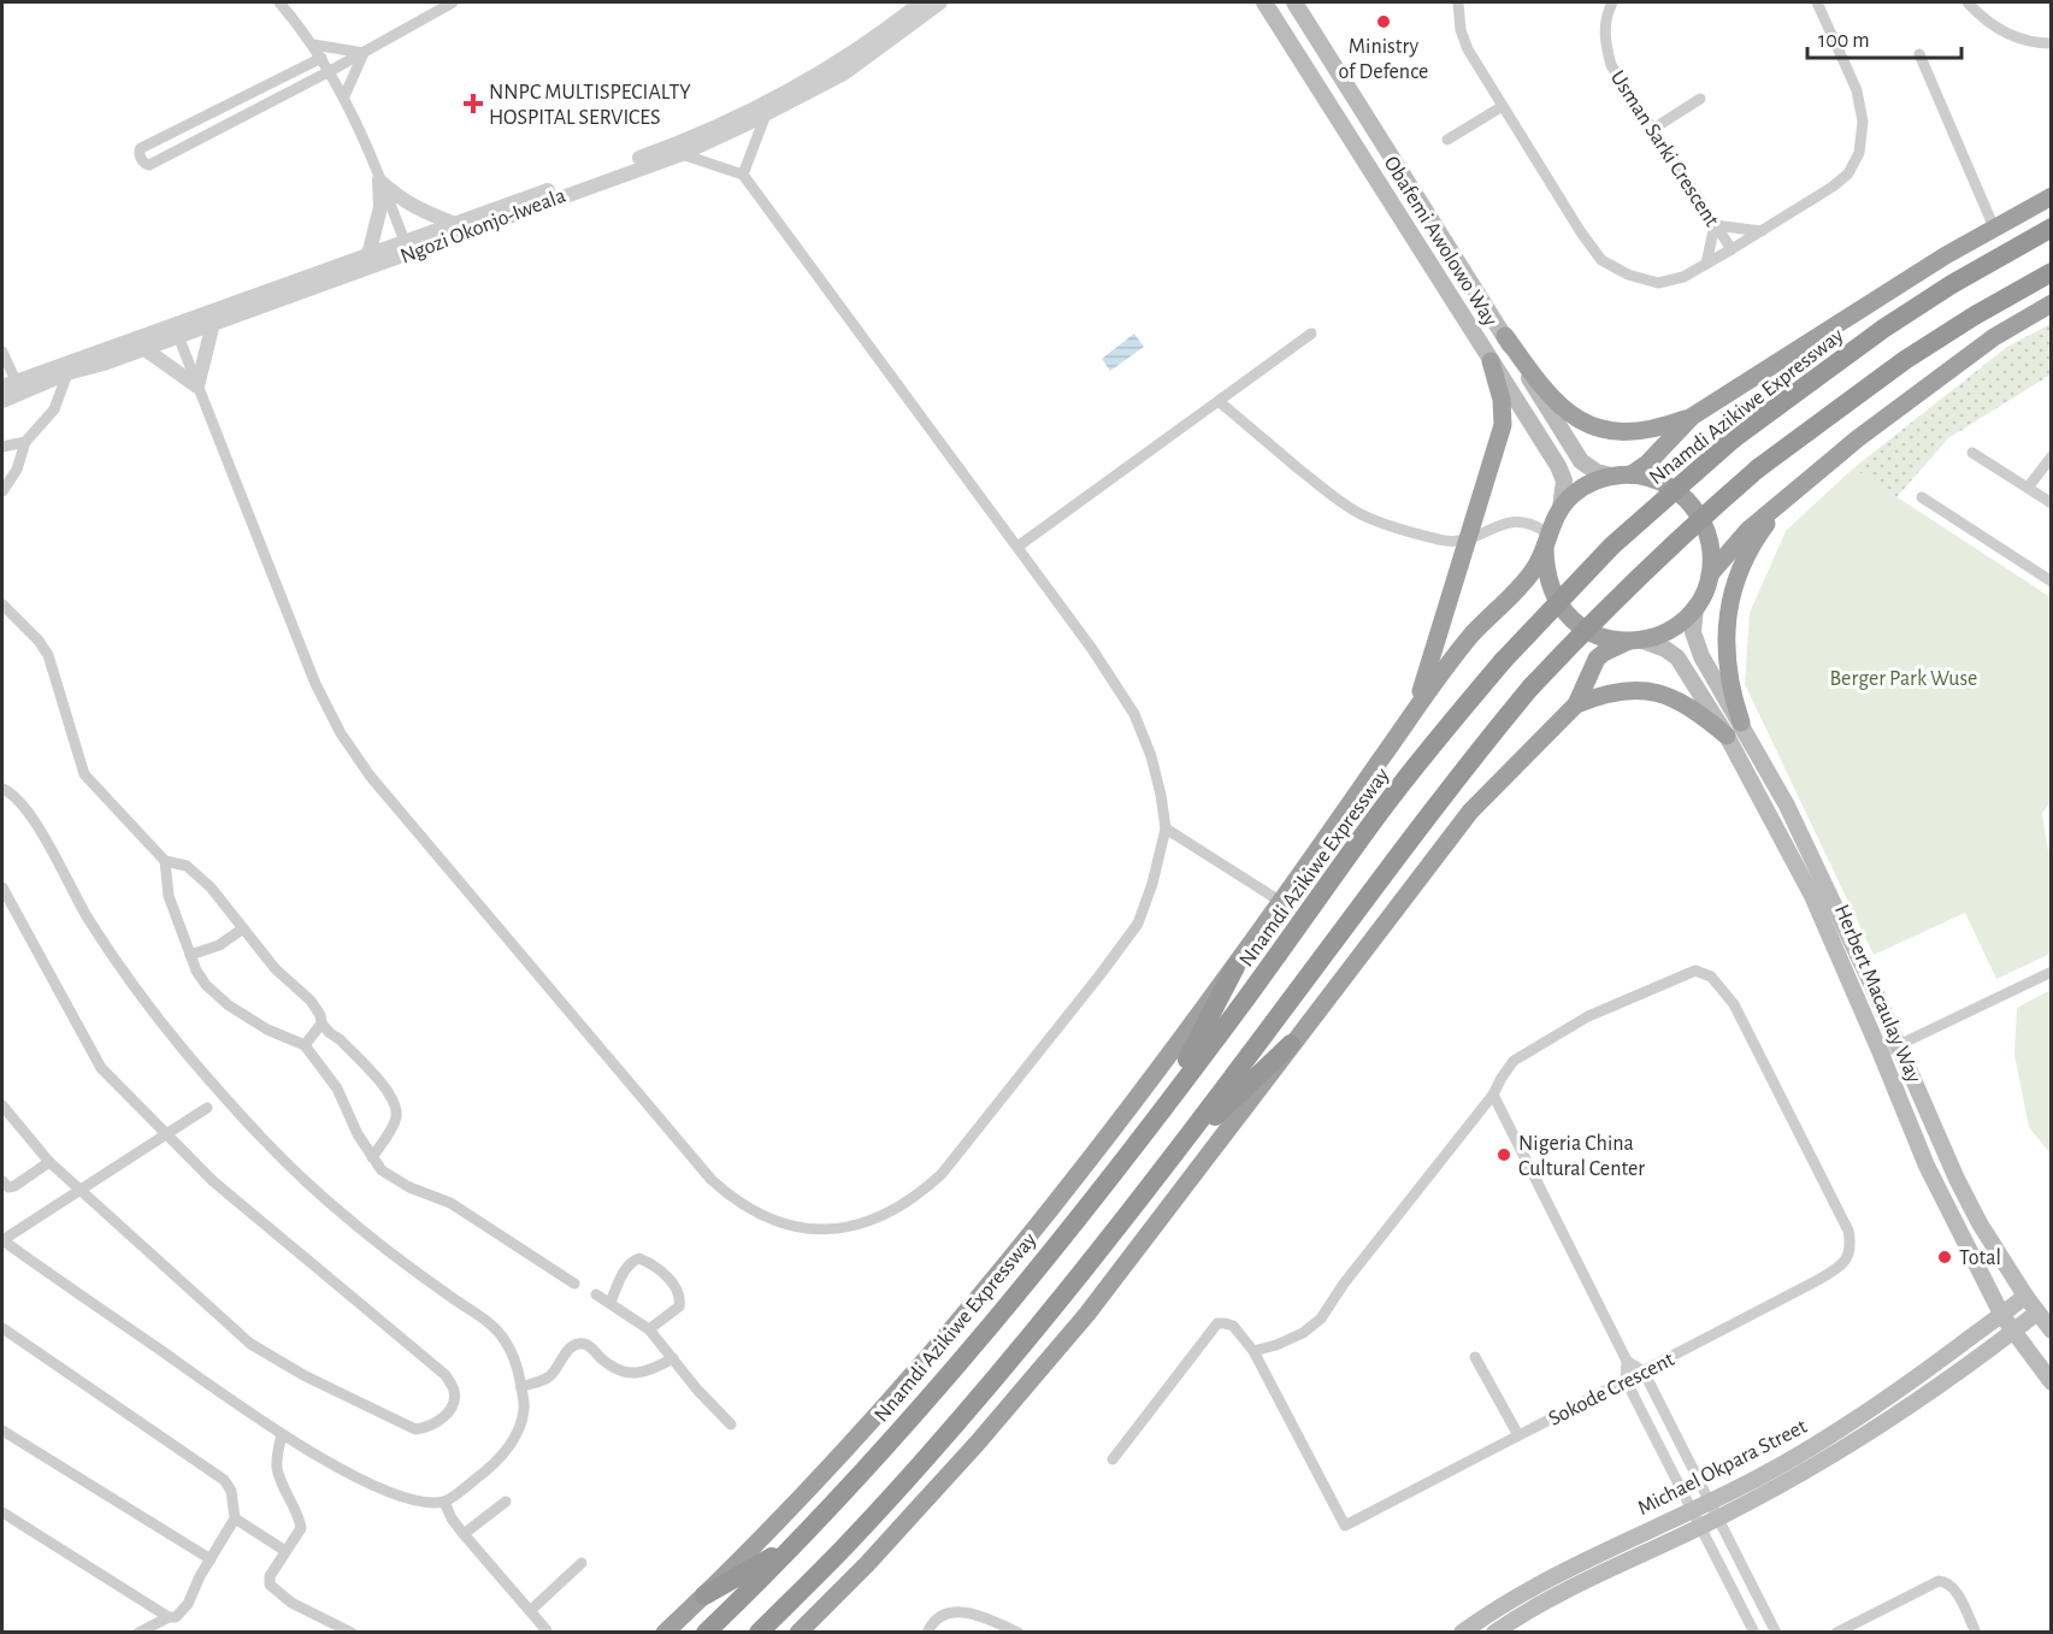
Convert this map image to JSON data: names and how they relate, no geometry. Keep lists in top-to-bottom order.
{
  "streets": {
    "highway": ["Nnamdi Azikiwe Expressway"],
    "main road": ["Obafemi Awolowo Way", "Herbert Macaulay Way", "Michael Okpara Street"],
    "street": ["Usman Sarki Crescent", "Ngozi Okonjo-Iweala", "Sokode Crescent"]
  },
  "crossings": [
    ["Obafemi Awolowo Way", "Nnamdi Azikiwe Expressway"],
    ["Obafemi Awolowo Way", "Herbert Macaulay Way"],
    ["Nnamdi Azikiwe Expressway", "Herbert Macaulay Way"],
    ["Herbert Macaulay Way", "Michael Okpara Street"]
  ],
  "parks": ["Berger Park Wuse"],
  "places": {
    "other": ["Ministry of Defence", "Nigeria China Cultural Center", "Total"],
    "health": ["NNPC MULTISPECIALTY HOSPITAL SERVICES"]
  },
  "scale_bar": "100 m"
}
